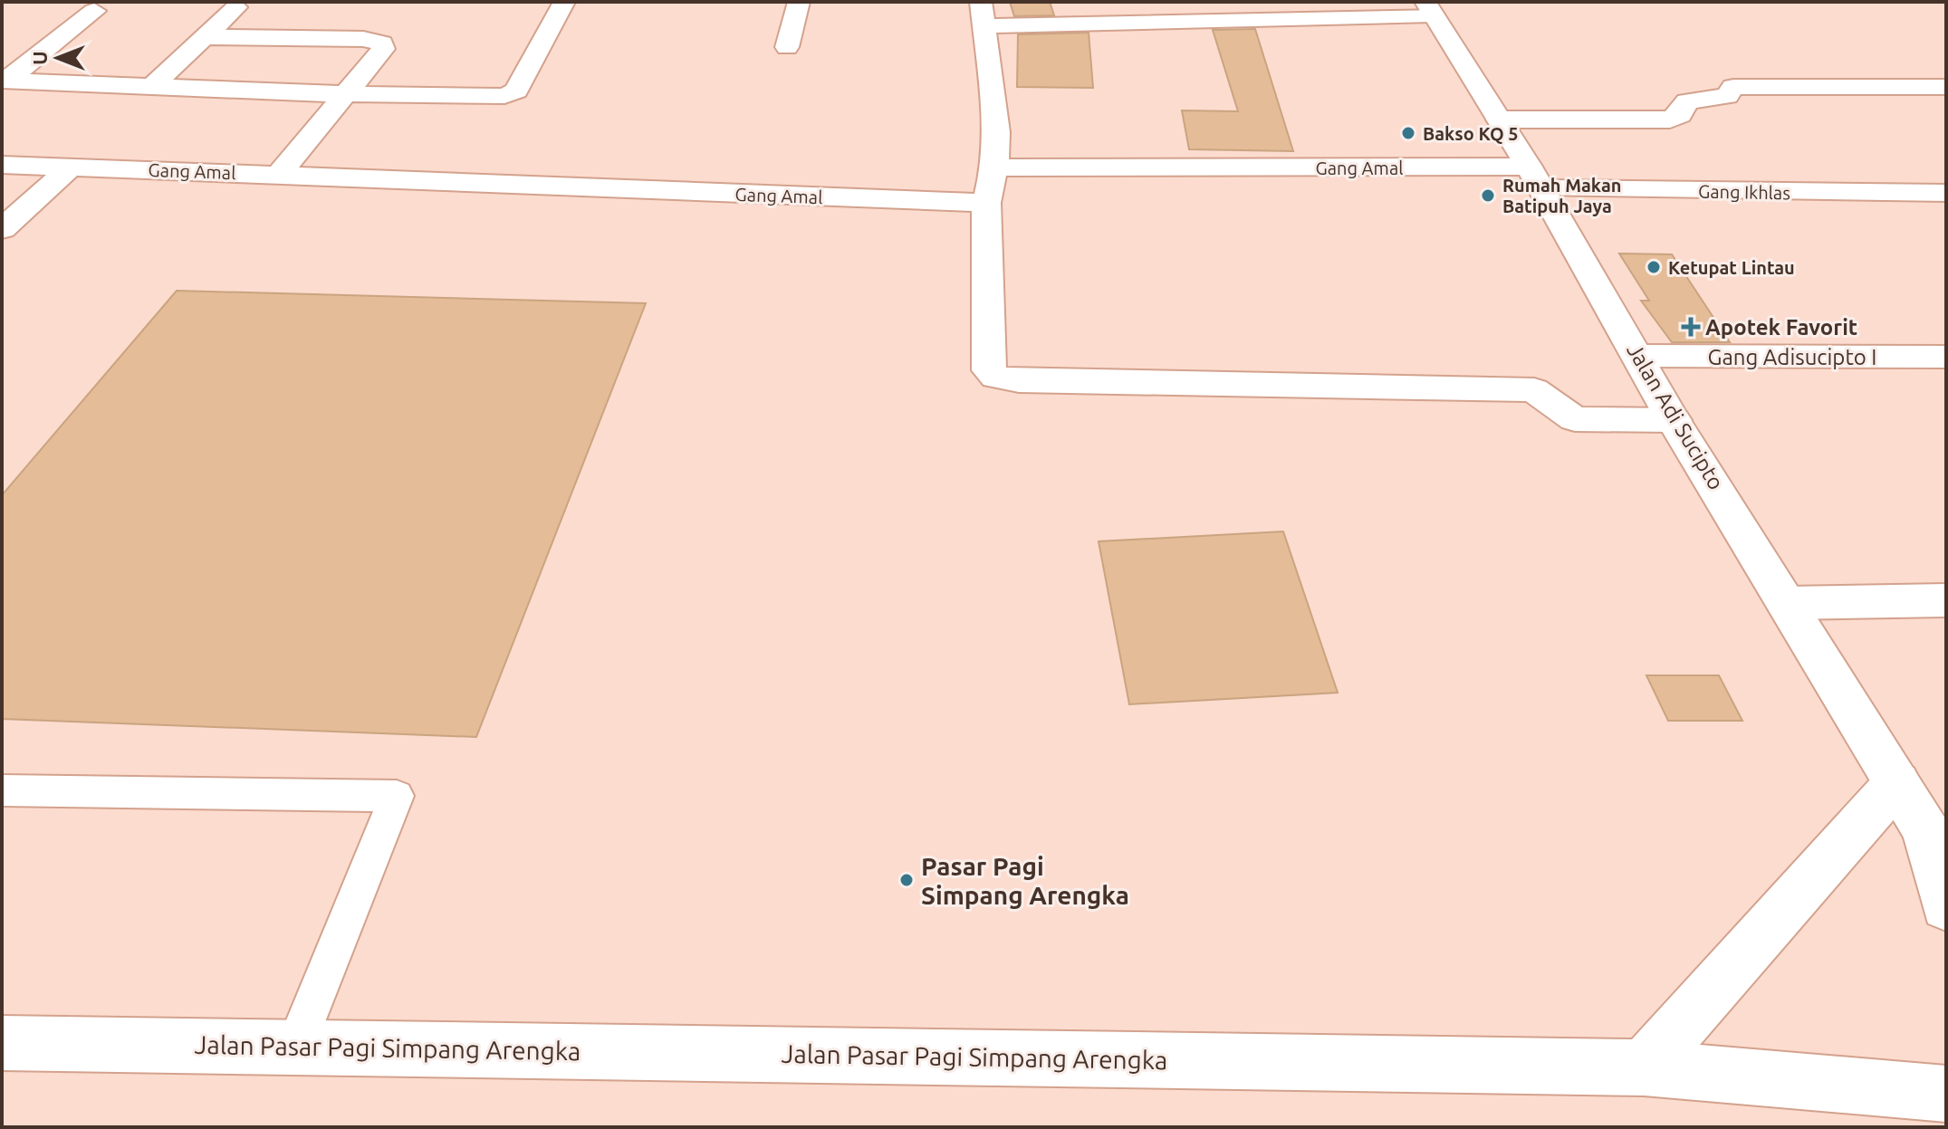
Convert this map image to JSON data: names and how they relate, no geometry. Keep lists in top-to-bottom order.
{
  "streets": {
    "street": [
      "Gang Amal",
      "Gang Ikhlas",
      "Gang Adisucipto I",
      "Jalan Adi Sucipto",
      "Jalan Pasar Pagi Simpang Arengka"
    ]
  },
  "crossings": [
    ["Gang Amal", "Gang Ikhlas"],
    ["Gang Amal", "Jalan Adi Sucipto"],
    ["Gang Ikhlas", "Jalan Adi Sucipto"],
    ["Gang Adisucipto I", "Jalan Adi Sucipto"]
  ],
  "places": {
    "other": [
      "Bakso KQ 5",
      "Rumah Makan Batipuh Jaya",
      "Ketupat Lintau",
      "Pasar Pagi Simpang Arengka"
    ],
    "health": ["Apotek Favorit"]
  },
  "north": "left"
}
